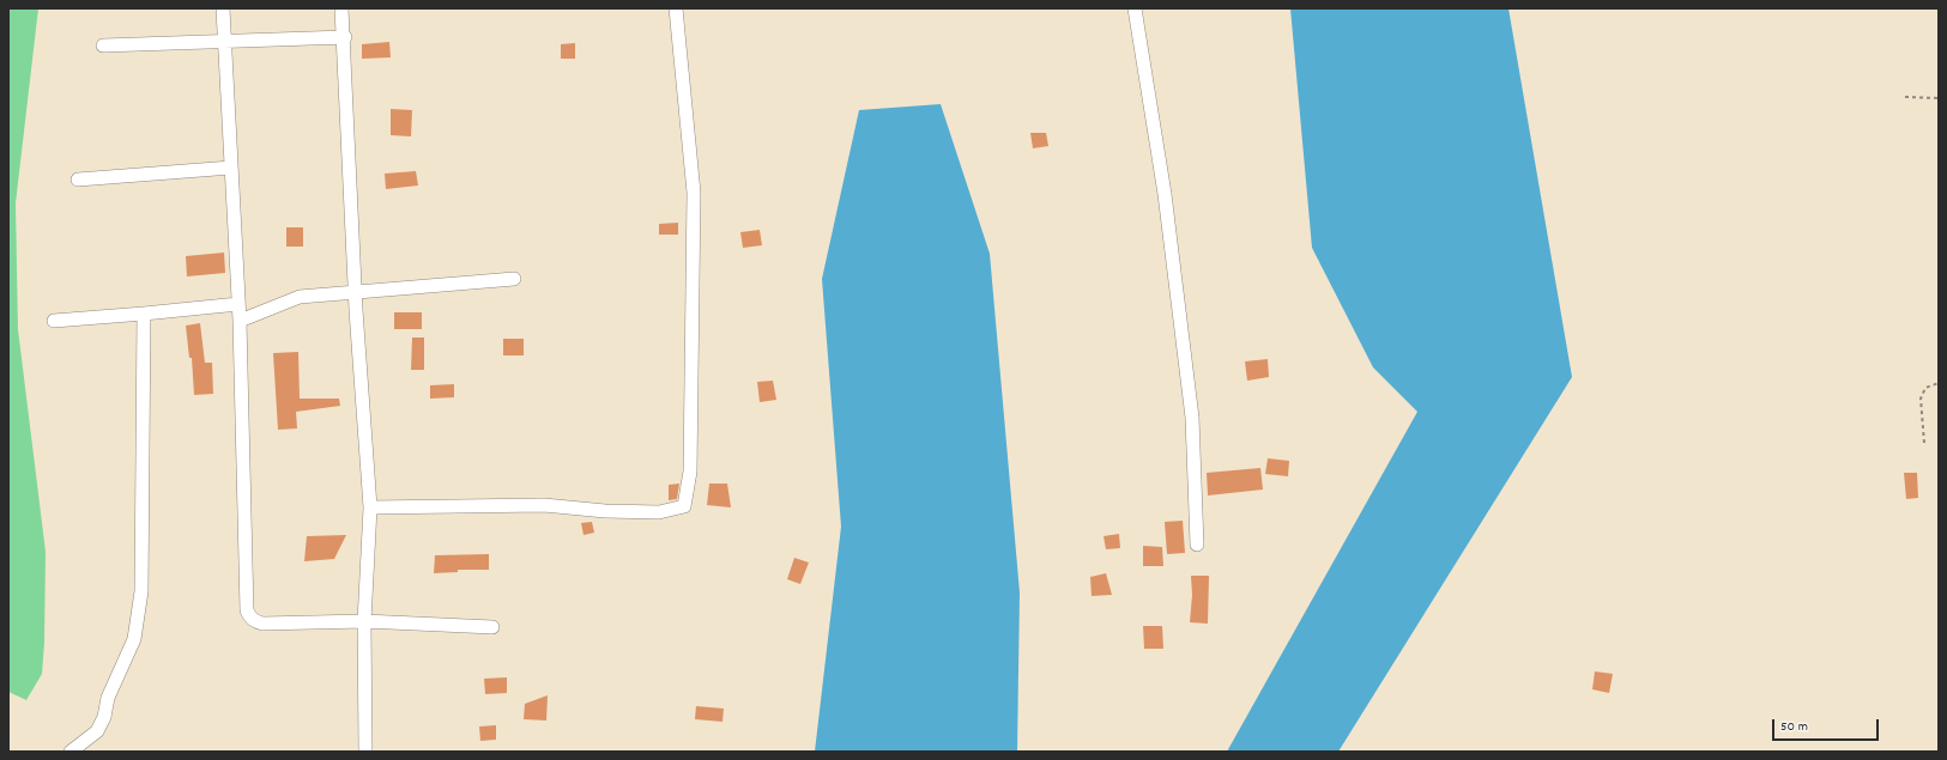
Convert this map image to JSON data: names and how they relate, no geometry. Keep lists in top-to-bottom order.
{
  "scale_bar": "50 m"
}
